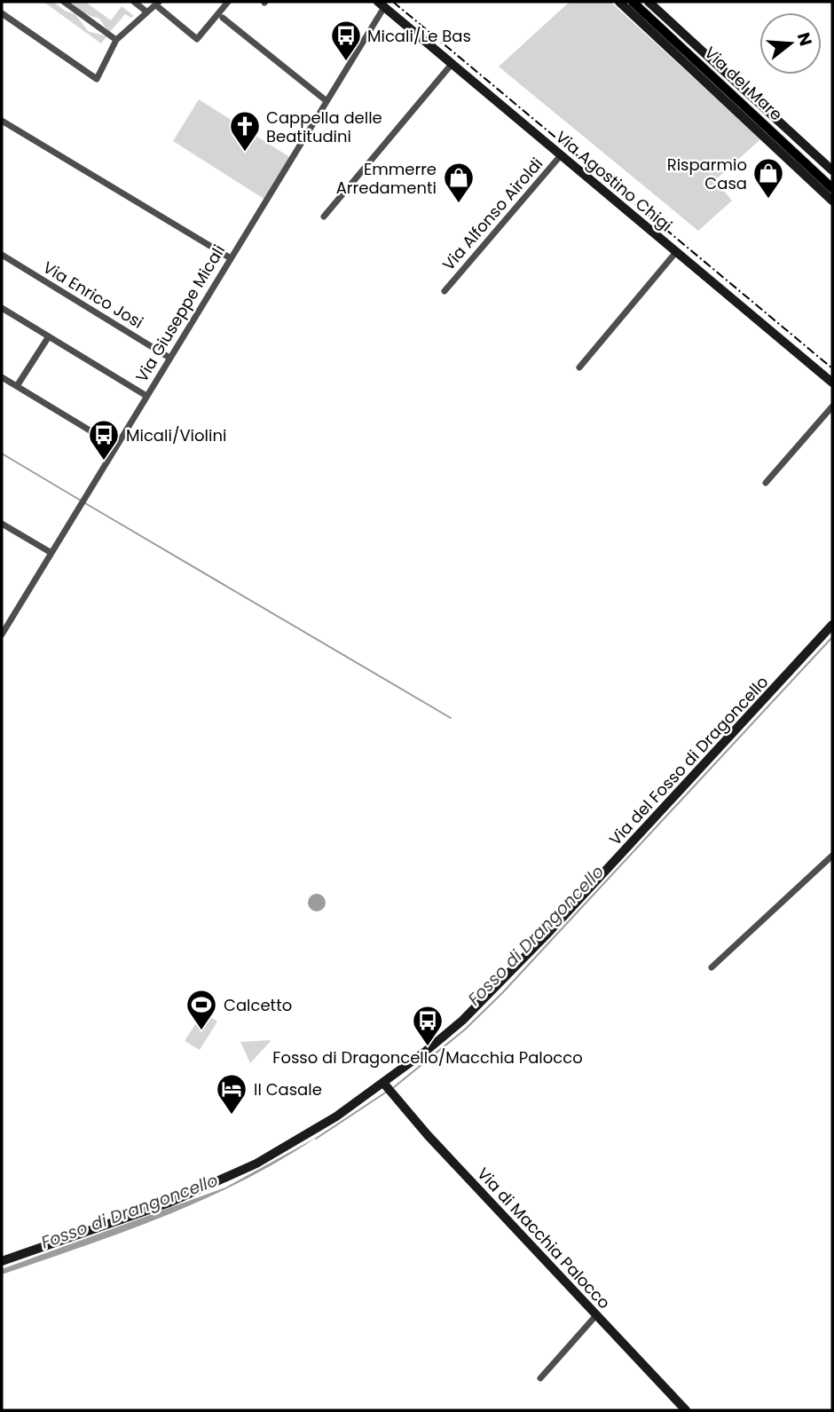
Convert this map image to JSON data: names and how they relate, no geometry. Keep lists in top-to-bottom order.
{
  "streets": {
    "main road": ["Via del Mare"],
    "street": [
      "Via Agostino Chigi",
      "Via Alfonso Airoldi",
      "Via Enrico Josi",
      "Via Giuseppe Micali",
      "Via del Fosso di Dragoncello",
      "Via di Macchia Palocco"
    ]
  },
  "crossings": [
    ["Via Agostino Chigi", "Via Alfonso Airoldi"],
    ["Via Agostino Chigi", "Via Giuseppe Micali"],
    ["Via Enrico Josi", "Via Giuseppe Micali"],
    ["Via del Fosso di Dragoncello", "Via di Macchia Palocco"]
  ],
  "water": ["Fosso di Drangoncello"],
  "places": {
    "bus stop": ["Micali/Le Bas", "Micali/Violini", "Fosso di Dragoncello/Macchia Palocco"],
    "church": ["Cappella delle Beatitudini"],
    "shop": ["Risparmio Casa", "Emmerre Arredamenti"],
    "sports": ["Calcetto"],
    "hotel": ["Il Casale"]
  },
  "north": "right"
}
